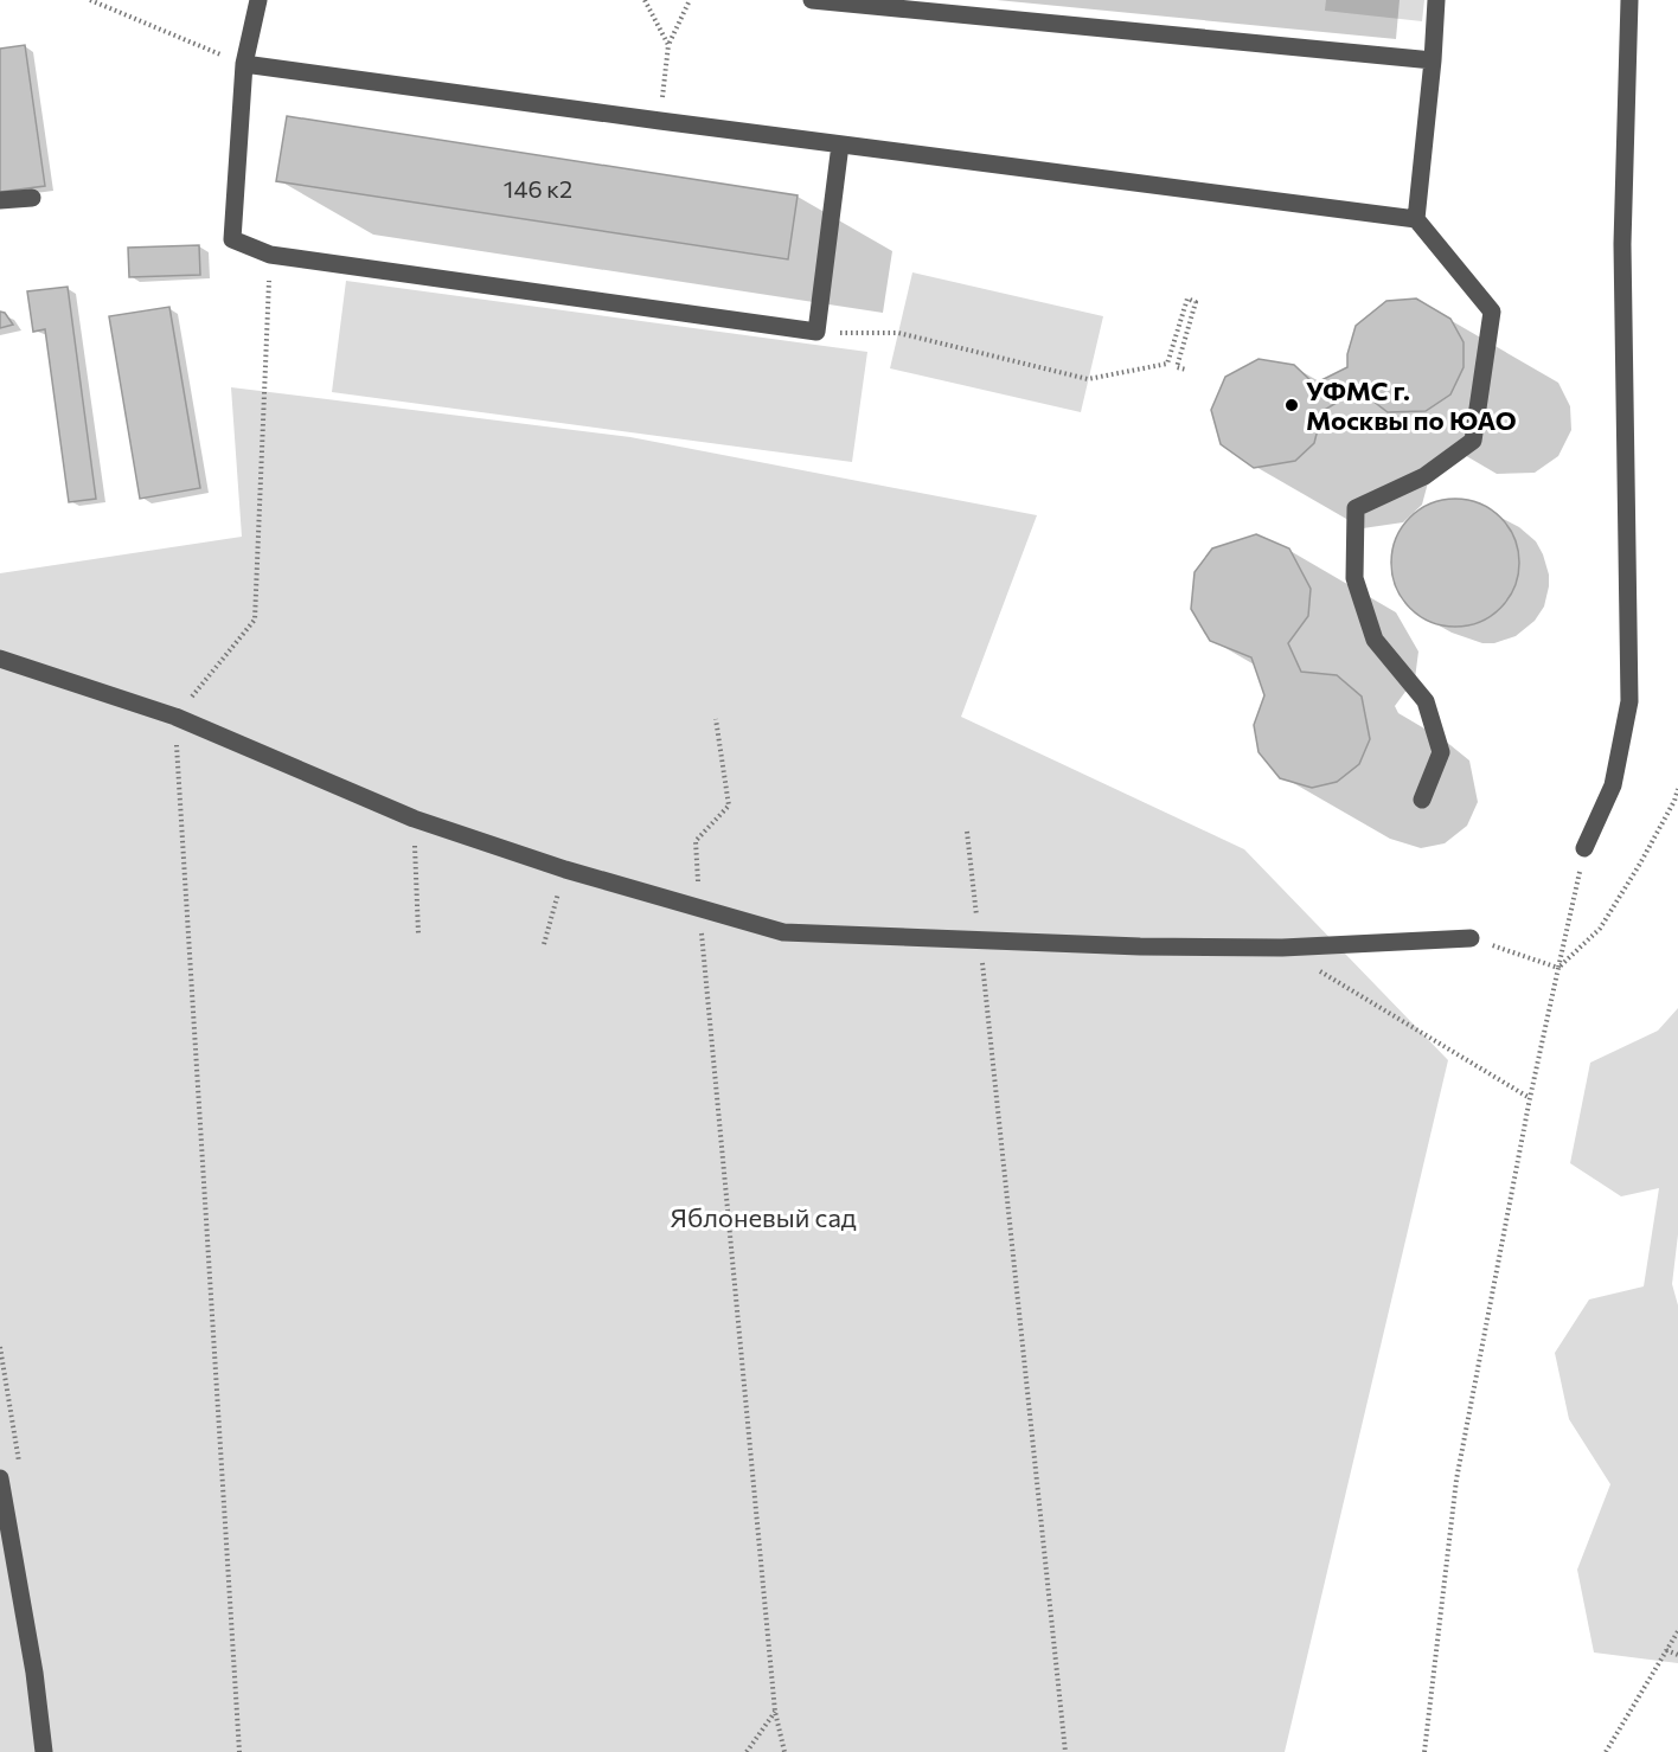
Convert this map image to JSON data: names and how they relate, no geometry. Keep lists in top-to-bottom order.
{
  "parks": ["Яблоневый сад"],
  "places": ["УФМС г. Москвы по ЮАО"],
  "house_numbers": ["146 к2"]
}
